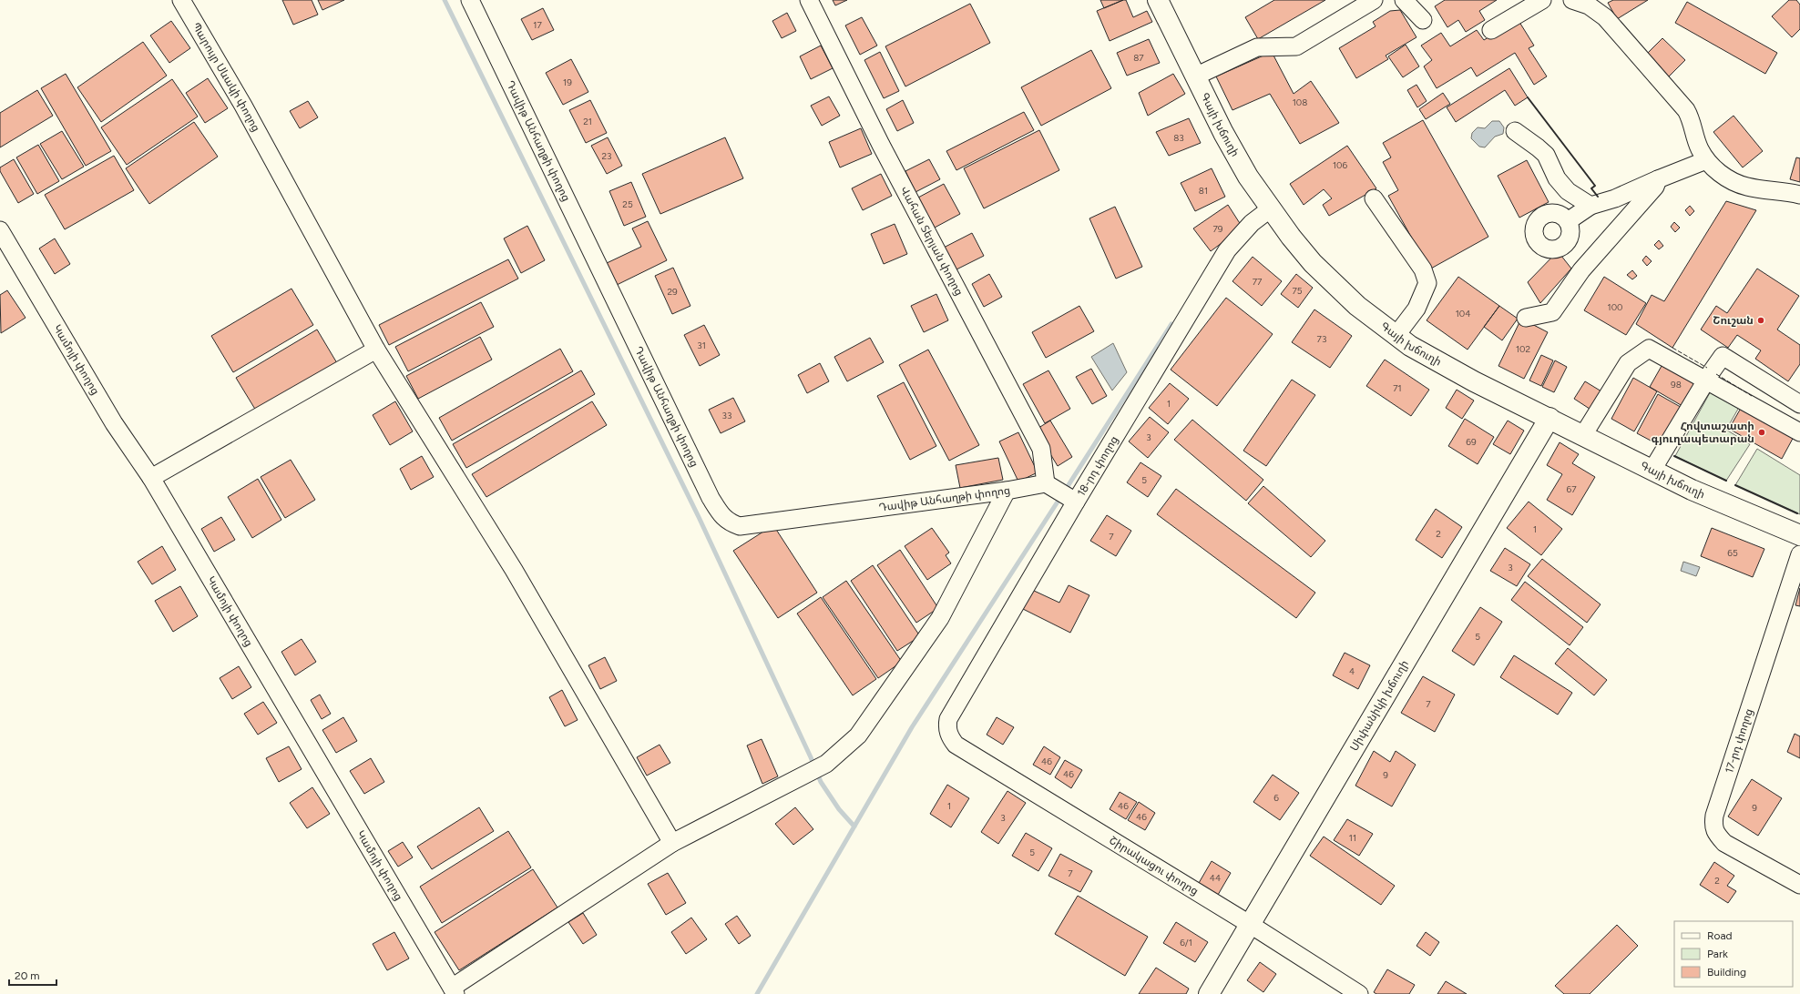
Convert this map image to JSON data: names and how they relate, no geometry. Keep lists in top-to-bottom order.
{
  "streets": {
    "main road": ["Գայի խճուղի", "Սիփանիկի խճուղի"],
    "street": [
      "Պարույր Սևակի փողոց",
      "Դավիթ Անհաղթի փողոց",
      "Վահան Տերյան փողոց",
      "Կամոյի փողոց",
      "18-րդ փողոց",
      "17-րդ փողոց",
      "Շիրակացու փողոց"
    ]
  },
  "crossings": [
    ["Գայի խճուղի", "18-րդ փողոց"],
    ["Գայի խճուղի", "Սիփանիկի խճուղի"],
    ["Դավիթ Անհաղթի փողոց", "Վահան Տերյան փողոց"],
    ["18-րդ փողոց", "Շիրակացու փողոց"],
    ["Սիփանիկի խճուղի", "Շիրակացու փողոց"]
  ],
  "places": ["Շուշան", "Հովտաշատի գյուղապետարան"],
  "house_numbers": [
    "17",
    "87",
    "19",
    "108",
    "21",
    "83",
    "23",
    "106",
    "81",
    "25",
    "79",
    "77",
    "75",
    "29",
    "100",
    "104",
    "73",
    "31",
    "102",
    "98",
    "71",
    "1",
    "33",
    "3",
    "69",
    "5",
    "67",
    "1",
    "2",
    "7",
    "65",
    "3",
    "5",
    "4",
    "7",
    "46",
    "46",
    "9",
    "6",
    "1",
    "46",
    "9",
    "46",
    "3",
    "11",
    "5",
    "7",
    "44",
    "2",
    "6/1"
  ],
  "legend": ["Road", "Park", "Building"],
  "scale_bar": "20 m"
}
